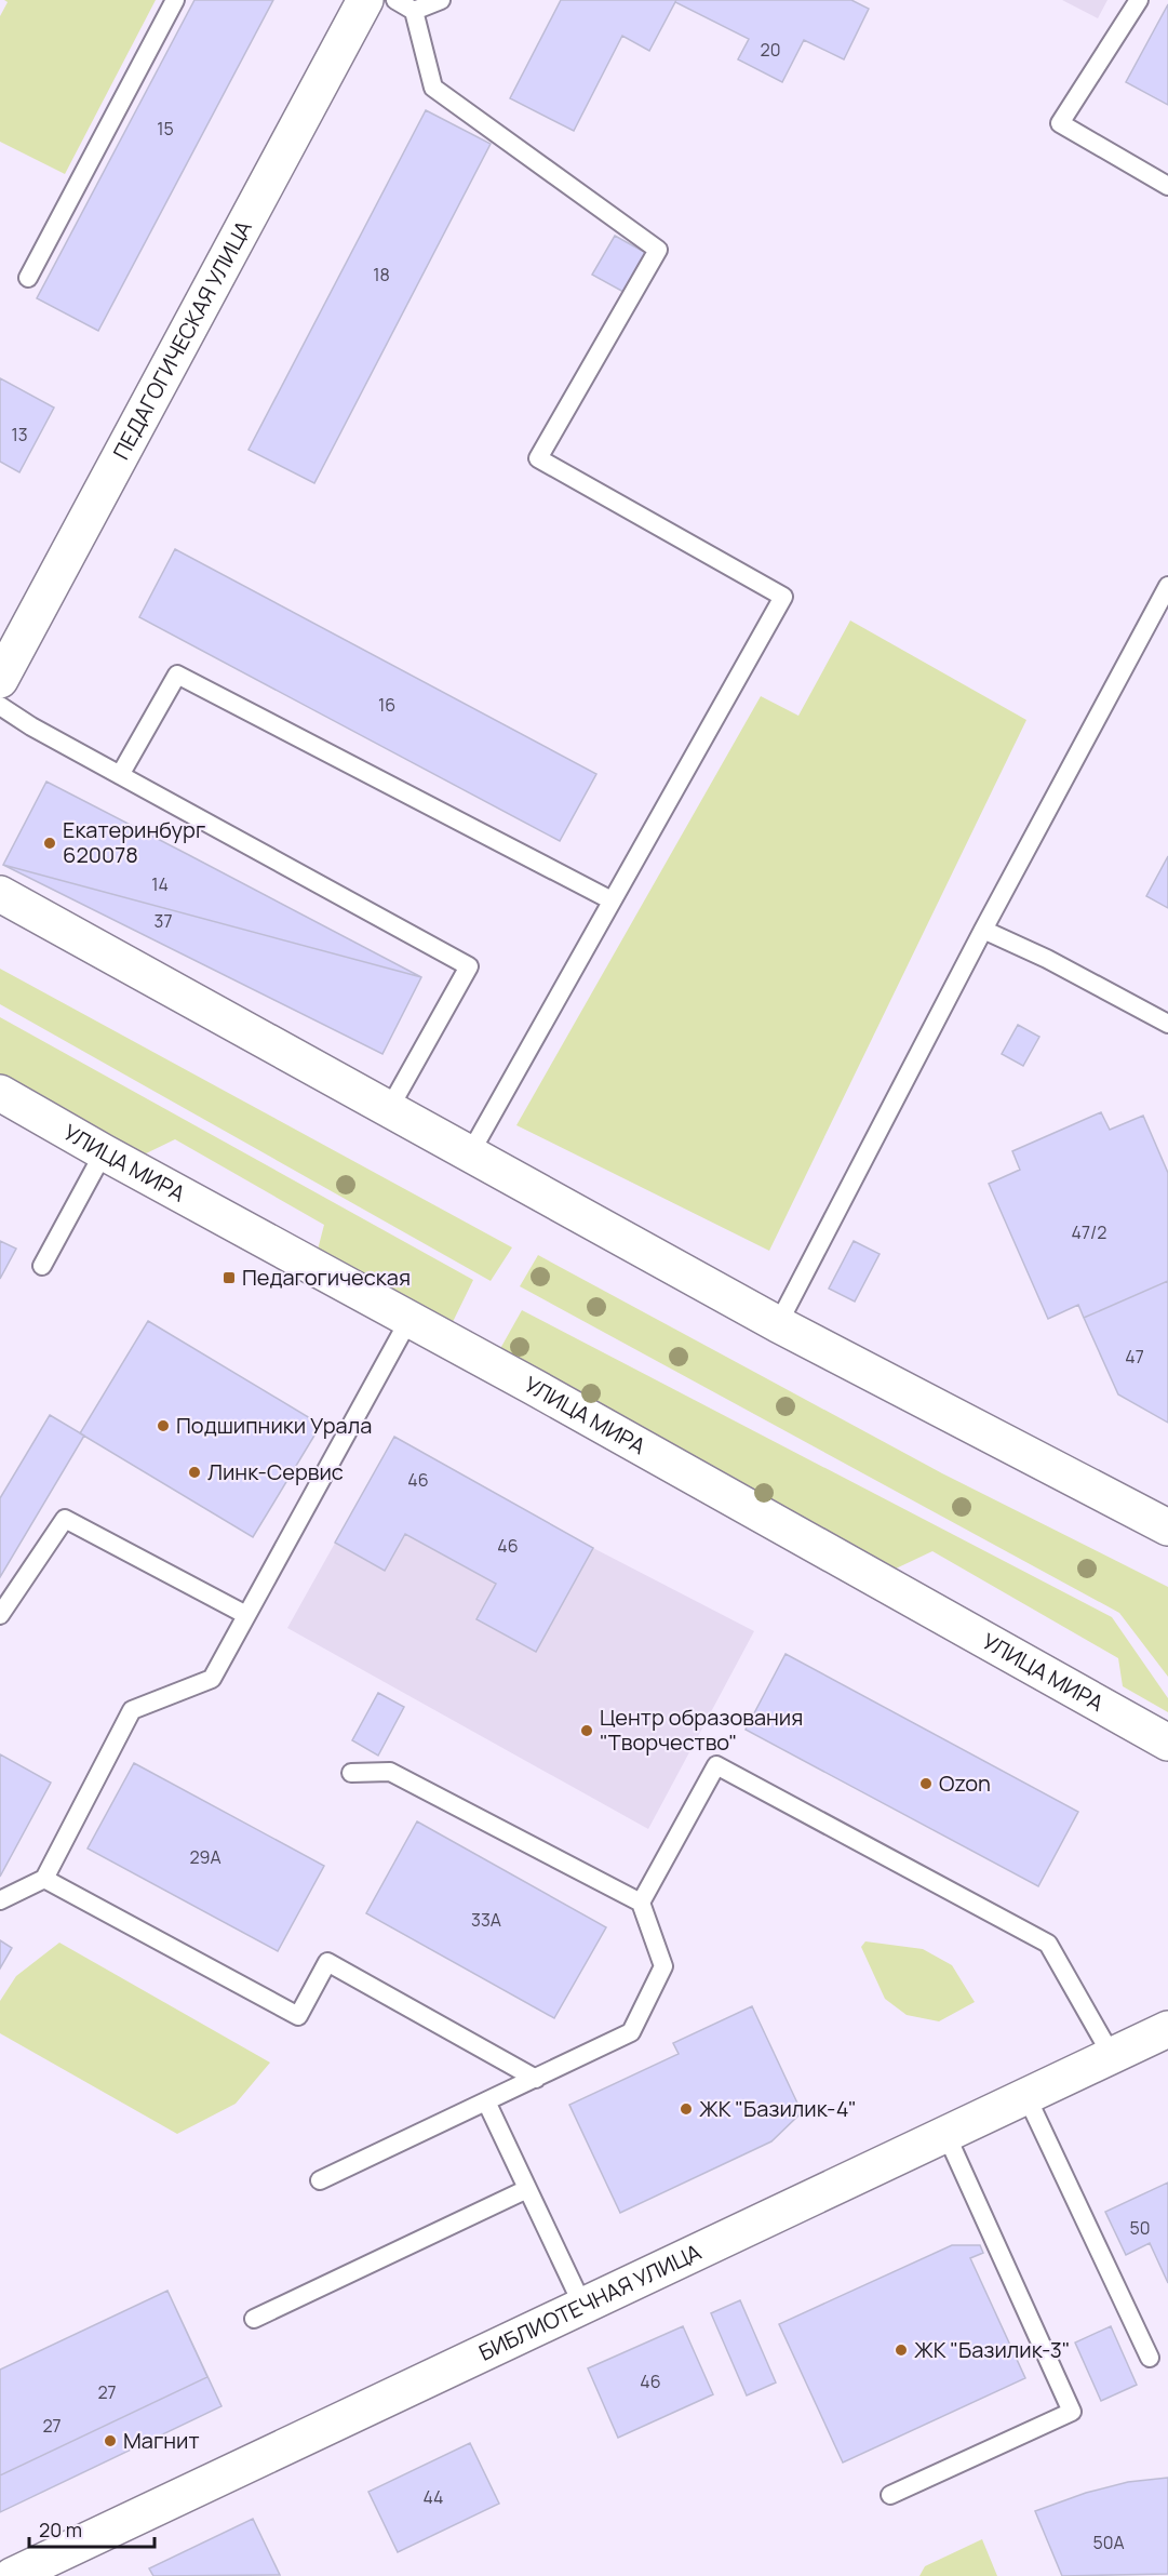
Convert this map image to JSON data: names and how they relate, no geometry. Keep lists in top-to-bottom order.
{
  "streets": {
    "street": ["ПЕДАГОГИЧЕСКАЯ УЛИЦА", "УЛИЦА МИРА", "БИБЛИОТЕЧНАЯ УЛИЦА"]
  },
  "places": {
    "other": [
      "Екатеринбург 620078",
      "Подшипники Урала",
      "Линк-Сервис",
      "Центр образования \"Творчество\"",
      "Ozon",
      "ЖК \"Базилик-4\"",
      "ЖК \"Базилик-3\"",
      "Магнит"
    ],
    "transit": ["Педагогическая"]
  },
  "house_numbers": [
    "20",
    "15",
    "18",
    "13",
    "16",
    "14",
    "37",
    "47/2",
    "47",
    "46",
    "46",
    "29А",
    "33А",
    "50",
    "46",
    "27",
    "27",
    "44",
    "50А"
  ],
  "scale_bar": "20 m"
}
